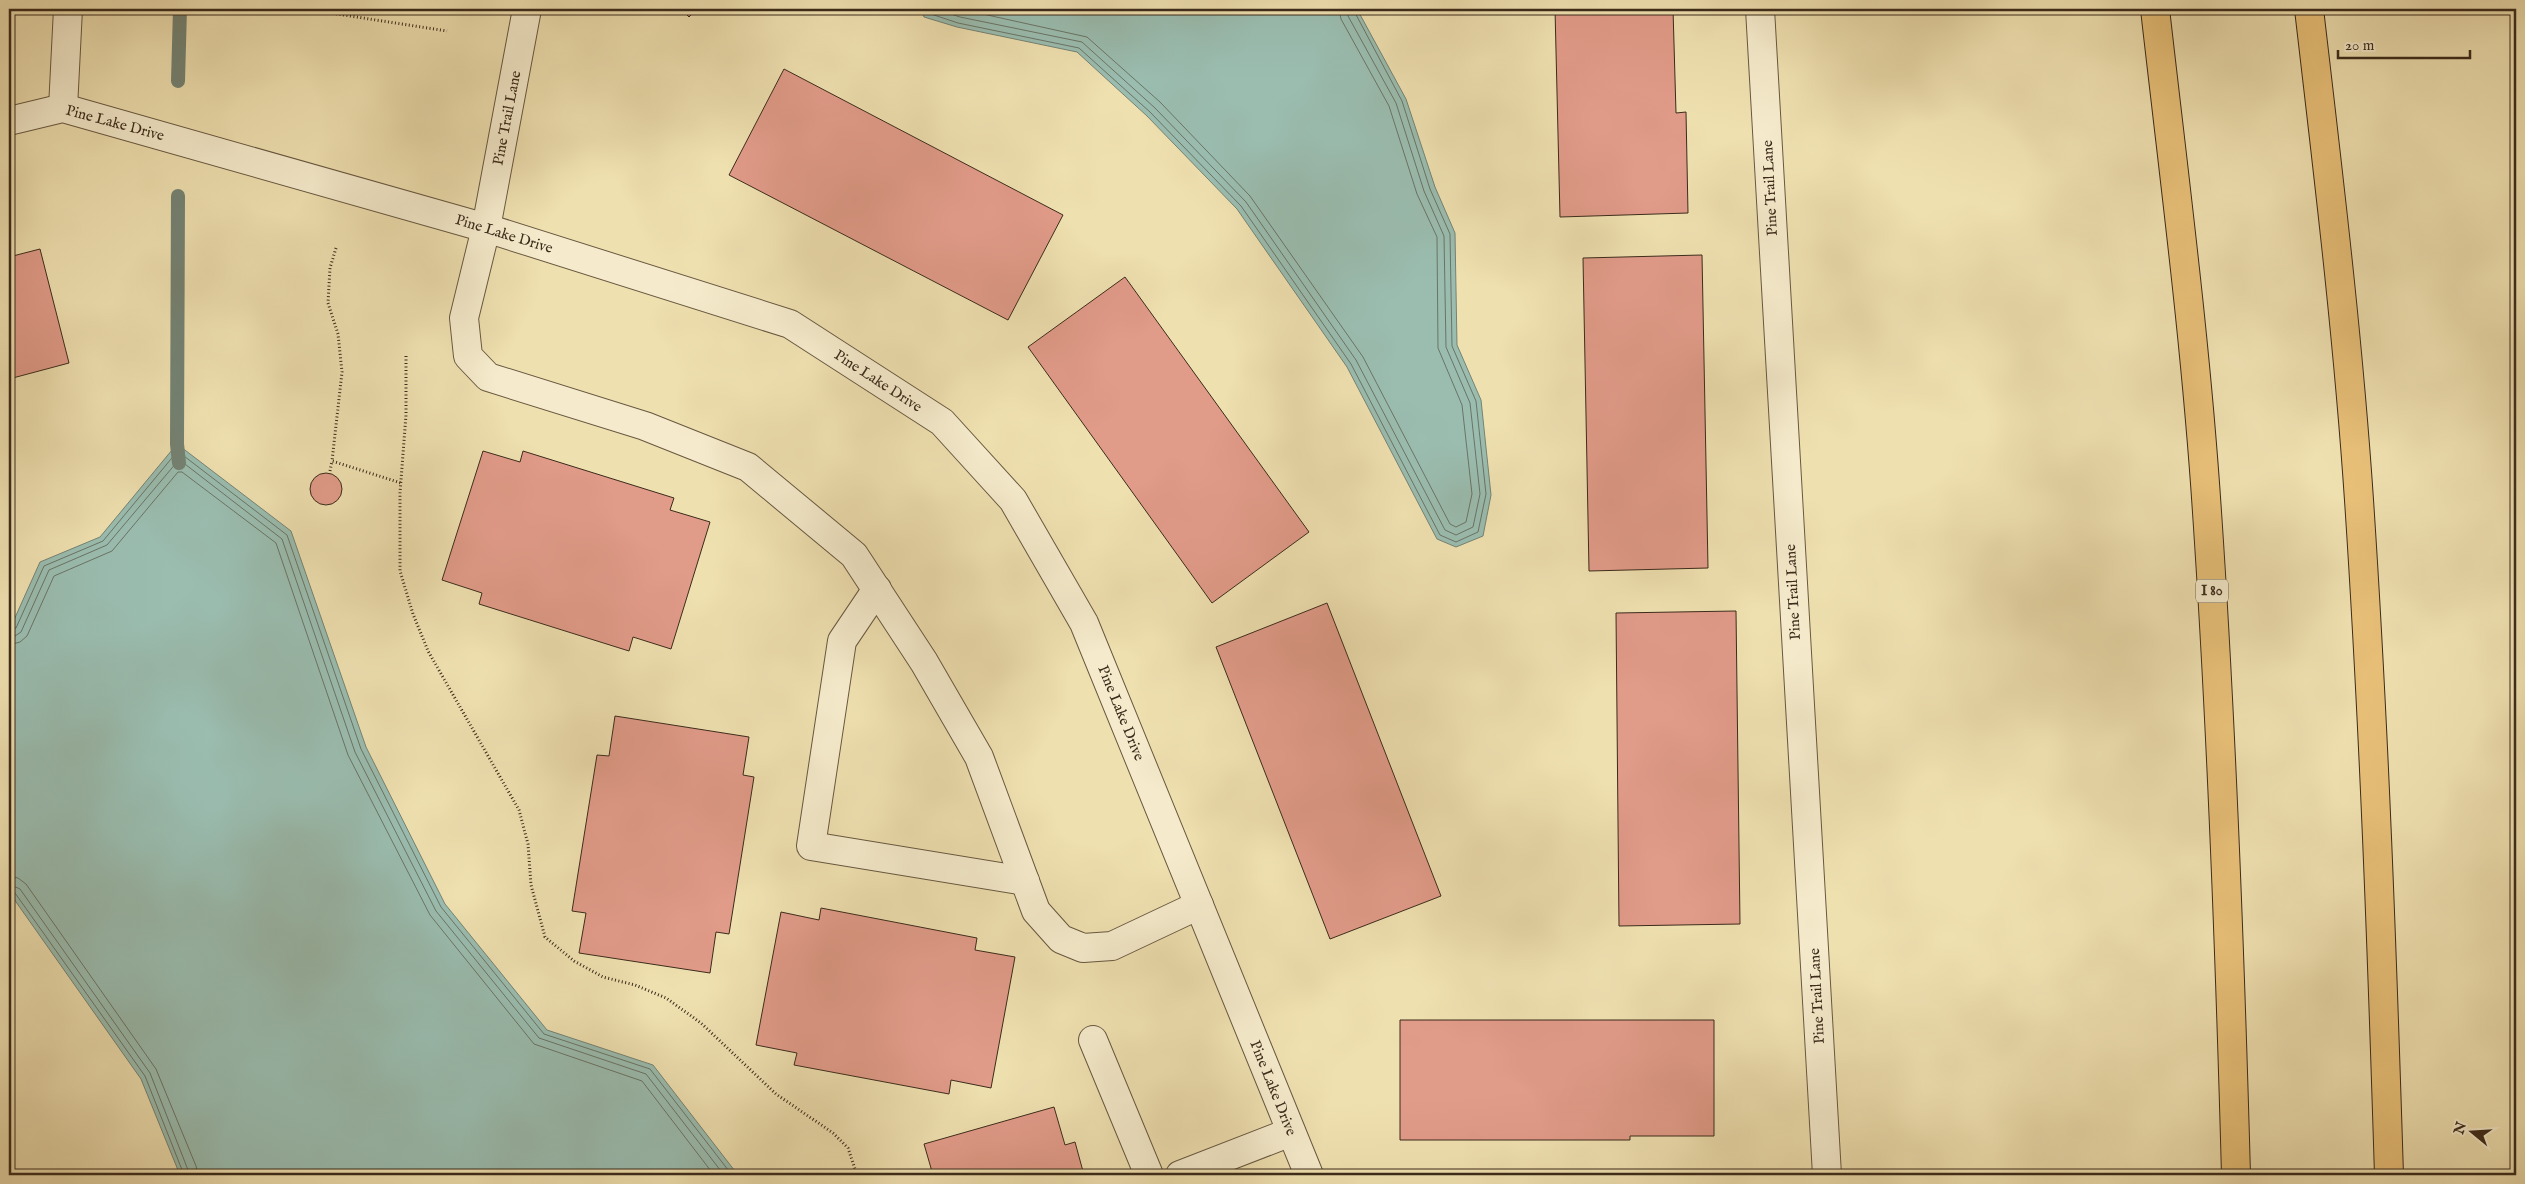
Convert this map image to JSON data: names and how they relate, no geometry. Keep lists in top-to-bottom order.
{
  "streets": {
    "highway": ["I 80"],
    "street": ["Pine Trail Lane", "Pine Lake Drive"]
  },
  "crossings": [
    ["Pine Trail Lane", "Pine Lake Drive"]
  ],
  "scale_bar": "20 m",
  "north": "left"
}
